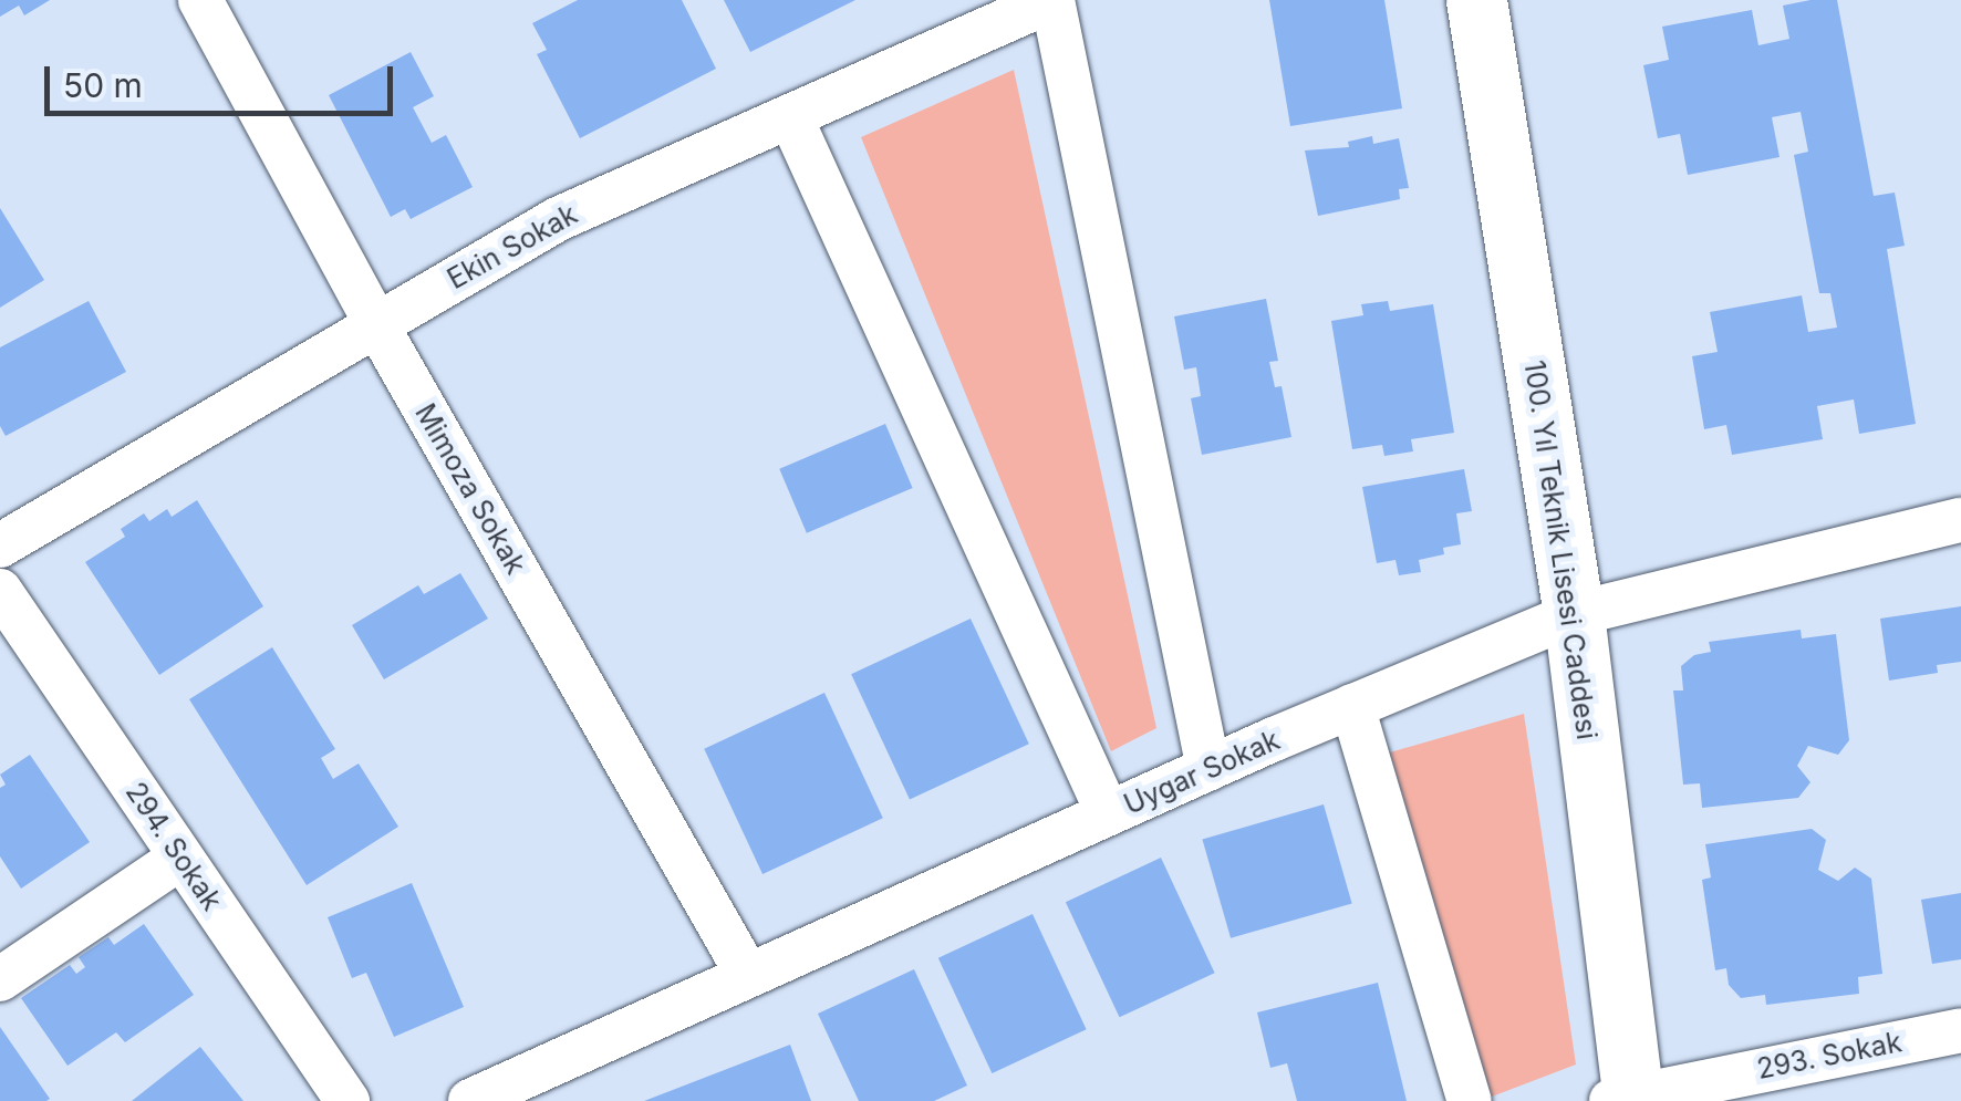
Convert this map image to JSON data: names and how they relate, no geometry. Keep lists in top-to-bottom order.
{
  "streets": {
    "main road": ["100. Yıl Teknik Lisesi Caddesi"],
    "street": [
      "Ekin Sokak",
      "Mimoza Sokak",
      "Uygar Sokak",
      "294. Sokak",
      "293. Sokak"
    ]
  },
  "crossings": [
    ["Ekin Sokak", "Mimoza Sokak"],
    ["Mimoza Sokak", "Uygar Sokak"],
    ["100. Yıl Teknik Lisesi Caddesi", "Uygar Sokak"],
    ["100. Yıl Teknik Lisesi Caddesi", "293. Sokak"]
  ],
  "scale_bar": "50 m"
}
